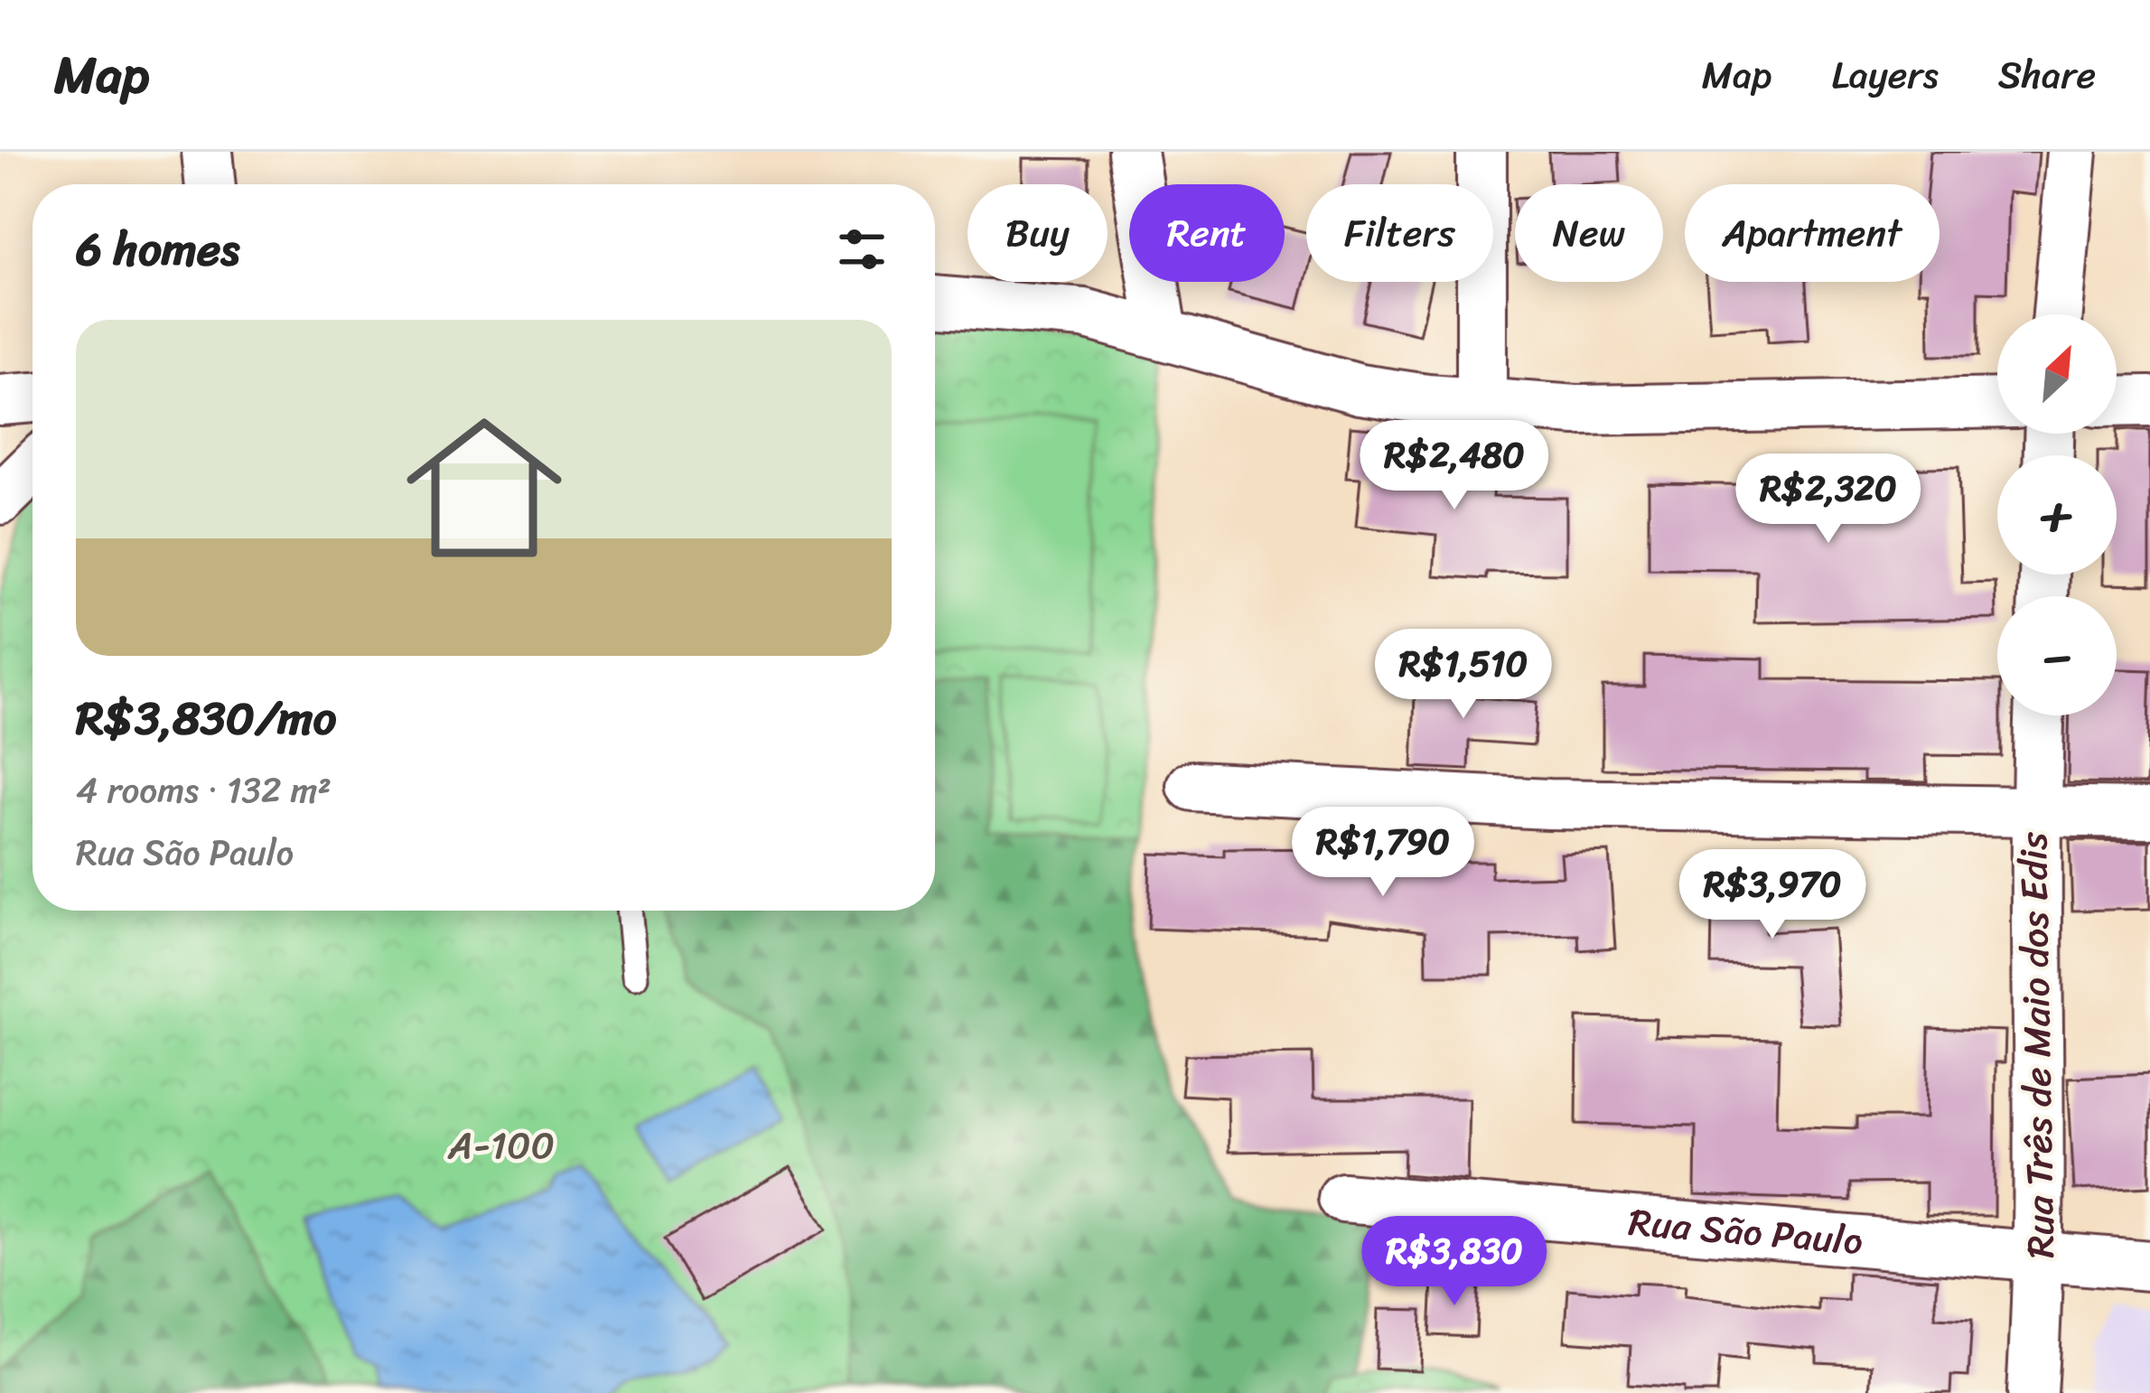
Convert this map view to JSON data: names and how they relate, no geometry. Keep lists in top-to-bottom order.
{
  "streets": {
    "street": ["Rua Três de Maio dos Edis", "Rua São Paulo"]
  },
  "crossings": [
    ["Rua Três de Maio dos Edis", "Rua São Paulo"]
  ],
  "parks": ["A-100"],
  "north": "top right",
  "page": {
    "header": "Map",
    "nav": ["Map", "Layers", "Share"],
    "chip": [
      "Buy",
      "Rent",
      "Filters",
      "New",
      "Apartment"
    ],
    "heading": "6 homes",
    "map_buttons": ["+", "−"],
    "list": [
      {
        "name": "R$3,830/mo",
        "note": "4 rooms · 132 m² · Rua São Paulo"
      }
    ],
    "price": [
      "R$2,480",
      "R$2,320",
      "R$1,510",
      "R$1,790",
      "R$3,970",
      "R$3,830"
    ]
  }
}
